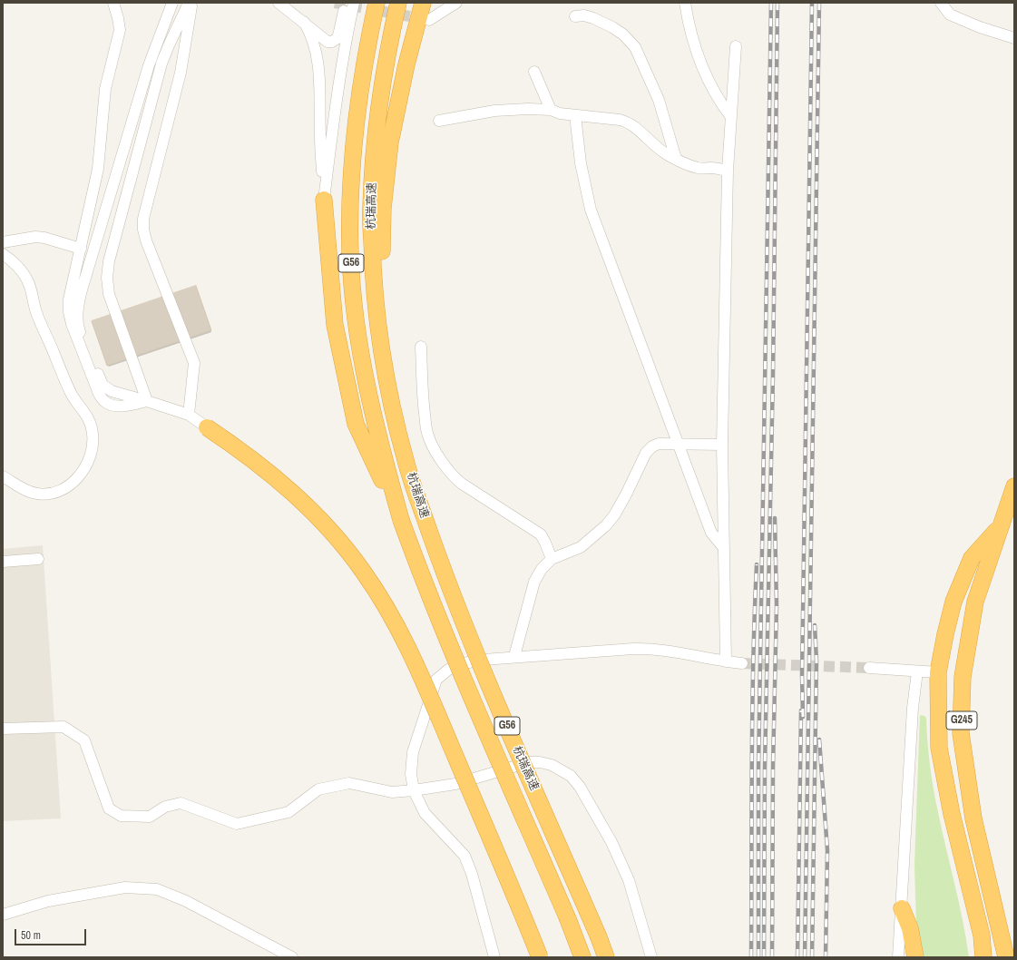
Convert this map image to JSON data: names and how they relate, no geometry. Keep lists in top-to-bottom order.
{
  "streets": {
    "highway": ["杭瑞高速", "G56", "G245"]
  },
  "scale_bar": "50 m"
}
